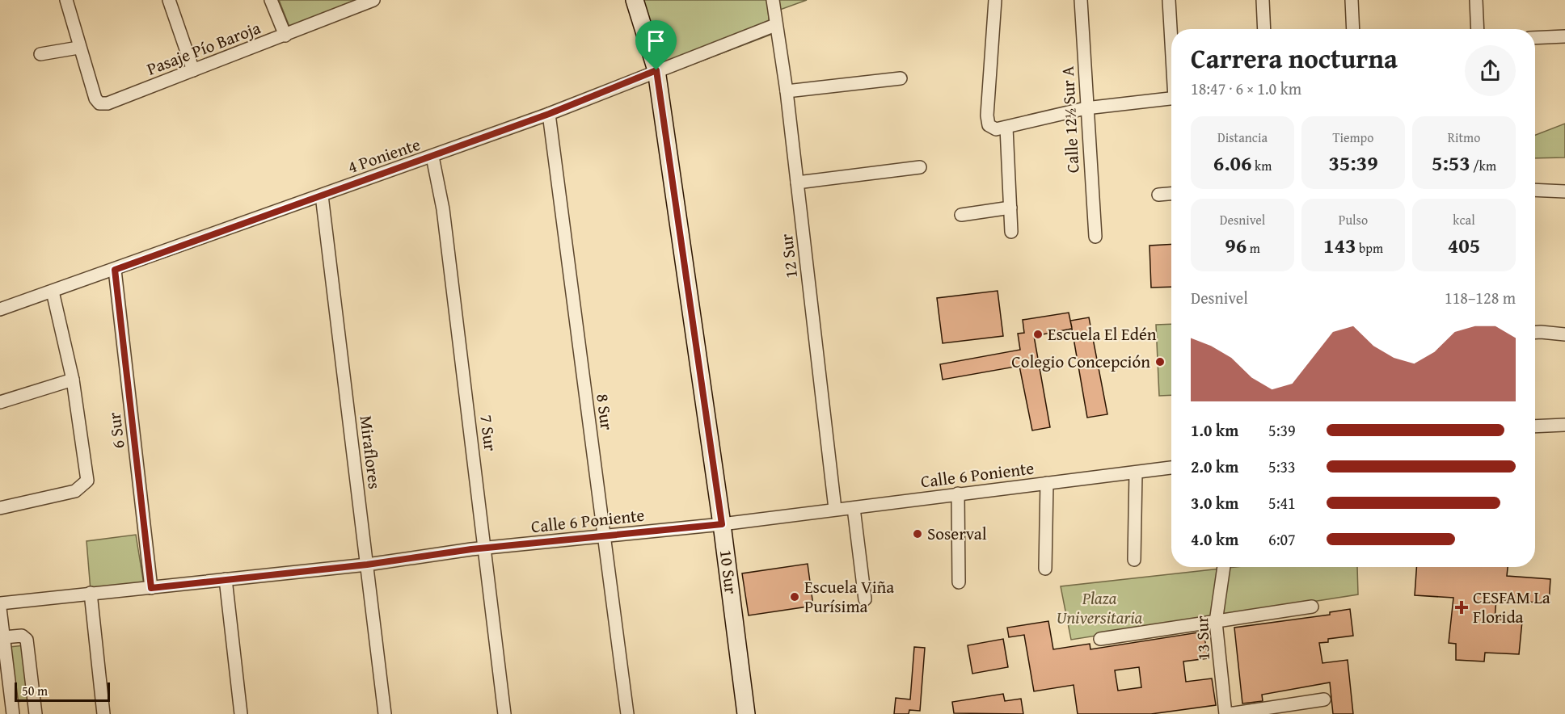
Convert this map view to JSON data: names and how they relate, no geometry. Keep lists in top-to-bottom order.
{
  "streets": {
    "street": [
      "Pasaje Pío Baroja",
      "Calle 12½ Sur A",
      "4 Poniente",
      "12 Sur",
      "8 Sur",
      "6 Sur",
      "7 Sur",
      "Miraflores",
      "Calle 6 Poniente",
      "10 Sur",
      "13 Sur"
    ]
  },
  "crossings": [
    ["4 Poniente", "12 Sur"],
    ["4 Poniente", "8 Sur"],
    ["4 Poniente", "6 Sur"],
    ["4 Poniente", "7 Sur"],
    ["4 Poniente", "Miraflores"],
    ["4 Poniente", "10 Sur"],
    ["12 Sur", "Calle 6 Poniente"],
    ["8 Sur", "Calle 6 Poniente"],
    ["6 Sur", "Calle 6 Poniente"],
    ["7 Sur", "Calle 6 Poniente"],
    ["Miraflores", "Calle 6 Poniente"],
    ["Calle 6 Poniente", "10 Sur"]
  ],
  "parks": ["Plaza Universitaria"],
  "places": {
    "other": [
      "Escuela El Edén",
      "Colegio Concepción",
      "Soserval",
      "Escuela Viña Purísima"
    ],
    "health": ["CESFAM La Florida"]
  },
  "scale_bar": "50 m",
  "page": {
    "heading": ["Carrera nocturna", "18:47 · 6 × 1.0 km"],
    "stats": [
      ["Distancia", "6.06 km"],
      ["Tiempo", "35:39"],
      ["Ritmo", "5:53 /km"],
      ["Desnivel", "96 m"],
      ["Pulso", "143 bpm"],
      ["kcal", "405"]
    ],
    "chart": ["Desnivel", "118–128 m"],
    "list": [
      {
        "name": "1.0 km",
        "note": "5:39"
      },
      {
        "name": "2.0 km",
        "note": "5:33"
      },
      {
        "name": "3.0 km",
        "note": "5:41"
      },
      {
        "name": "4.0 km",
        "note": "6:07"
      }
    ],
    "scale": "50 m"
  }
}
